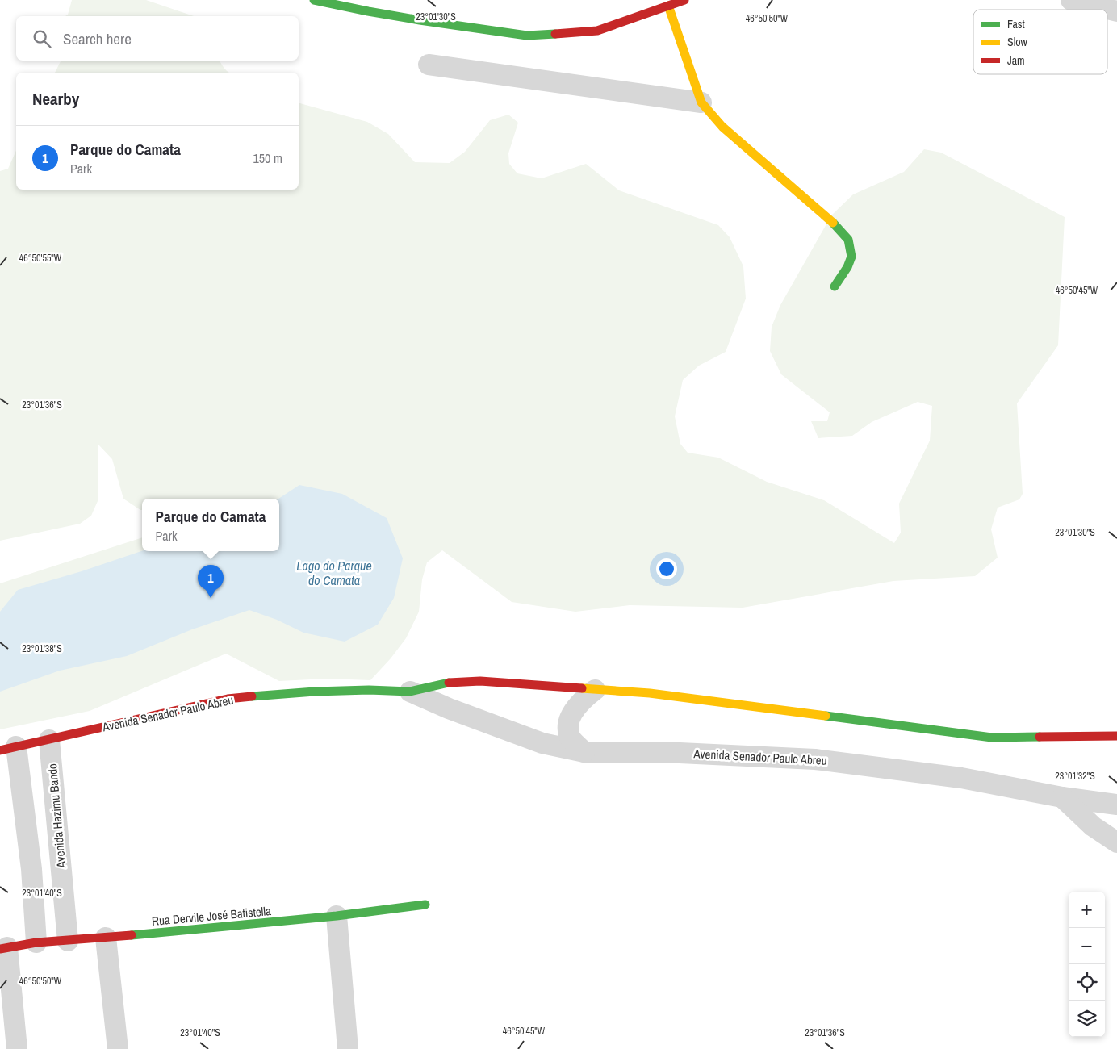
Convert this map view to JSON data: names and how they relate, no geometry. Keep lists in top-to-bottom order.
{
  "streets": {
    "street": ["Avenida Senador Paulo Abreu", "Avenida Hazimu Bando", "Rua Dervile José Batistella"]
  },
  "crossings": [
    ["Avenida Senador Paulo Abreu", "Avenida Hazimu Bando"],
    ["Avenida Hazimu Bando", "Rua Dervile José Batistella"]
  ],
  "water": ["Lago do Parque do Camata"],
  "legend": ["Fast", "Slow", "Jam"],
  "page": {
    "search": "Search here",
    "heading": "Nearby",
    "list": [
      {
        "mark": "1",
        "name": "Parque do Camata",
        "note": "Park",
        "value": "150 m"
      }
    ],
    "popup": ["Parque do Camata", "Park"],
    "pins": "1",
    "map_buttons": ["+", "−"]
  },
  "coordinates": [
    "23°01'30\"S",
    "46°50'50\"W",
    "46°50'55\"W",
    "46°50'45\"W",
    "23°01'36\"S",
    "23°01'38\"S",
    "23°01'32\"S",
    "23°01'40\"S"
  ]
}
